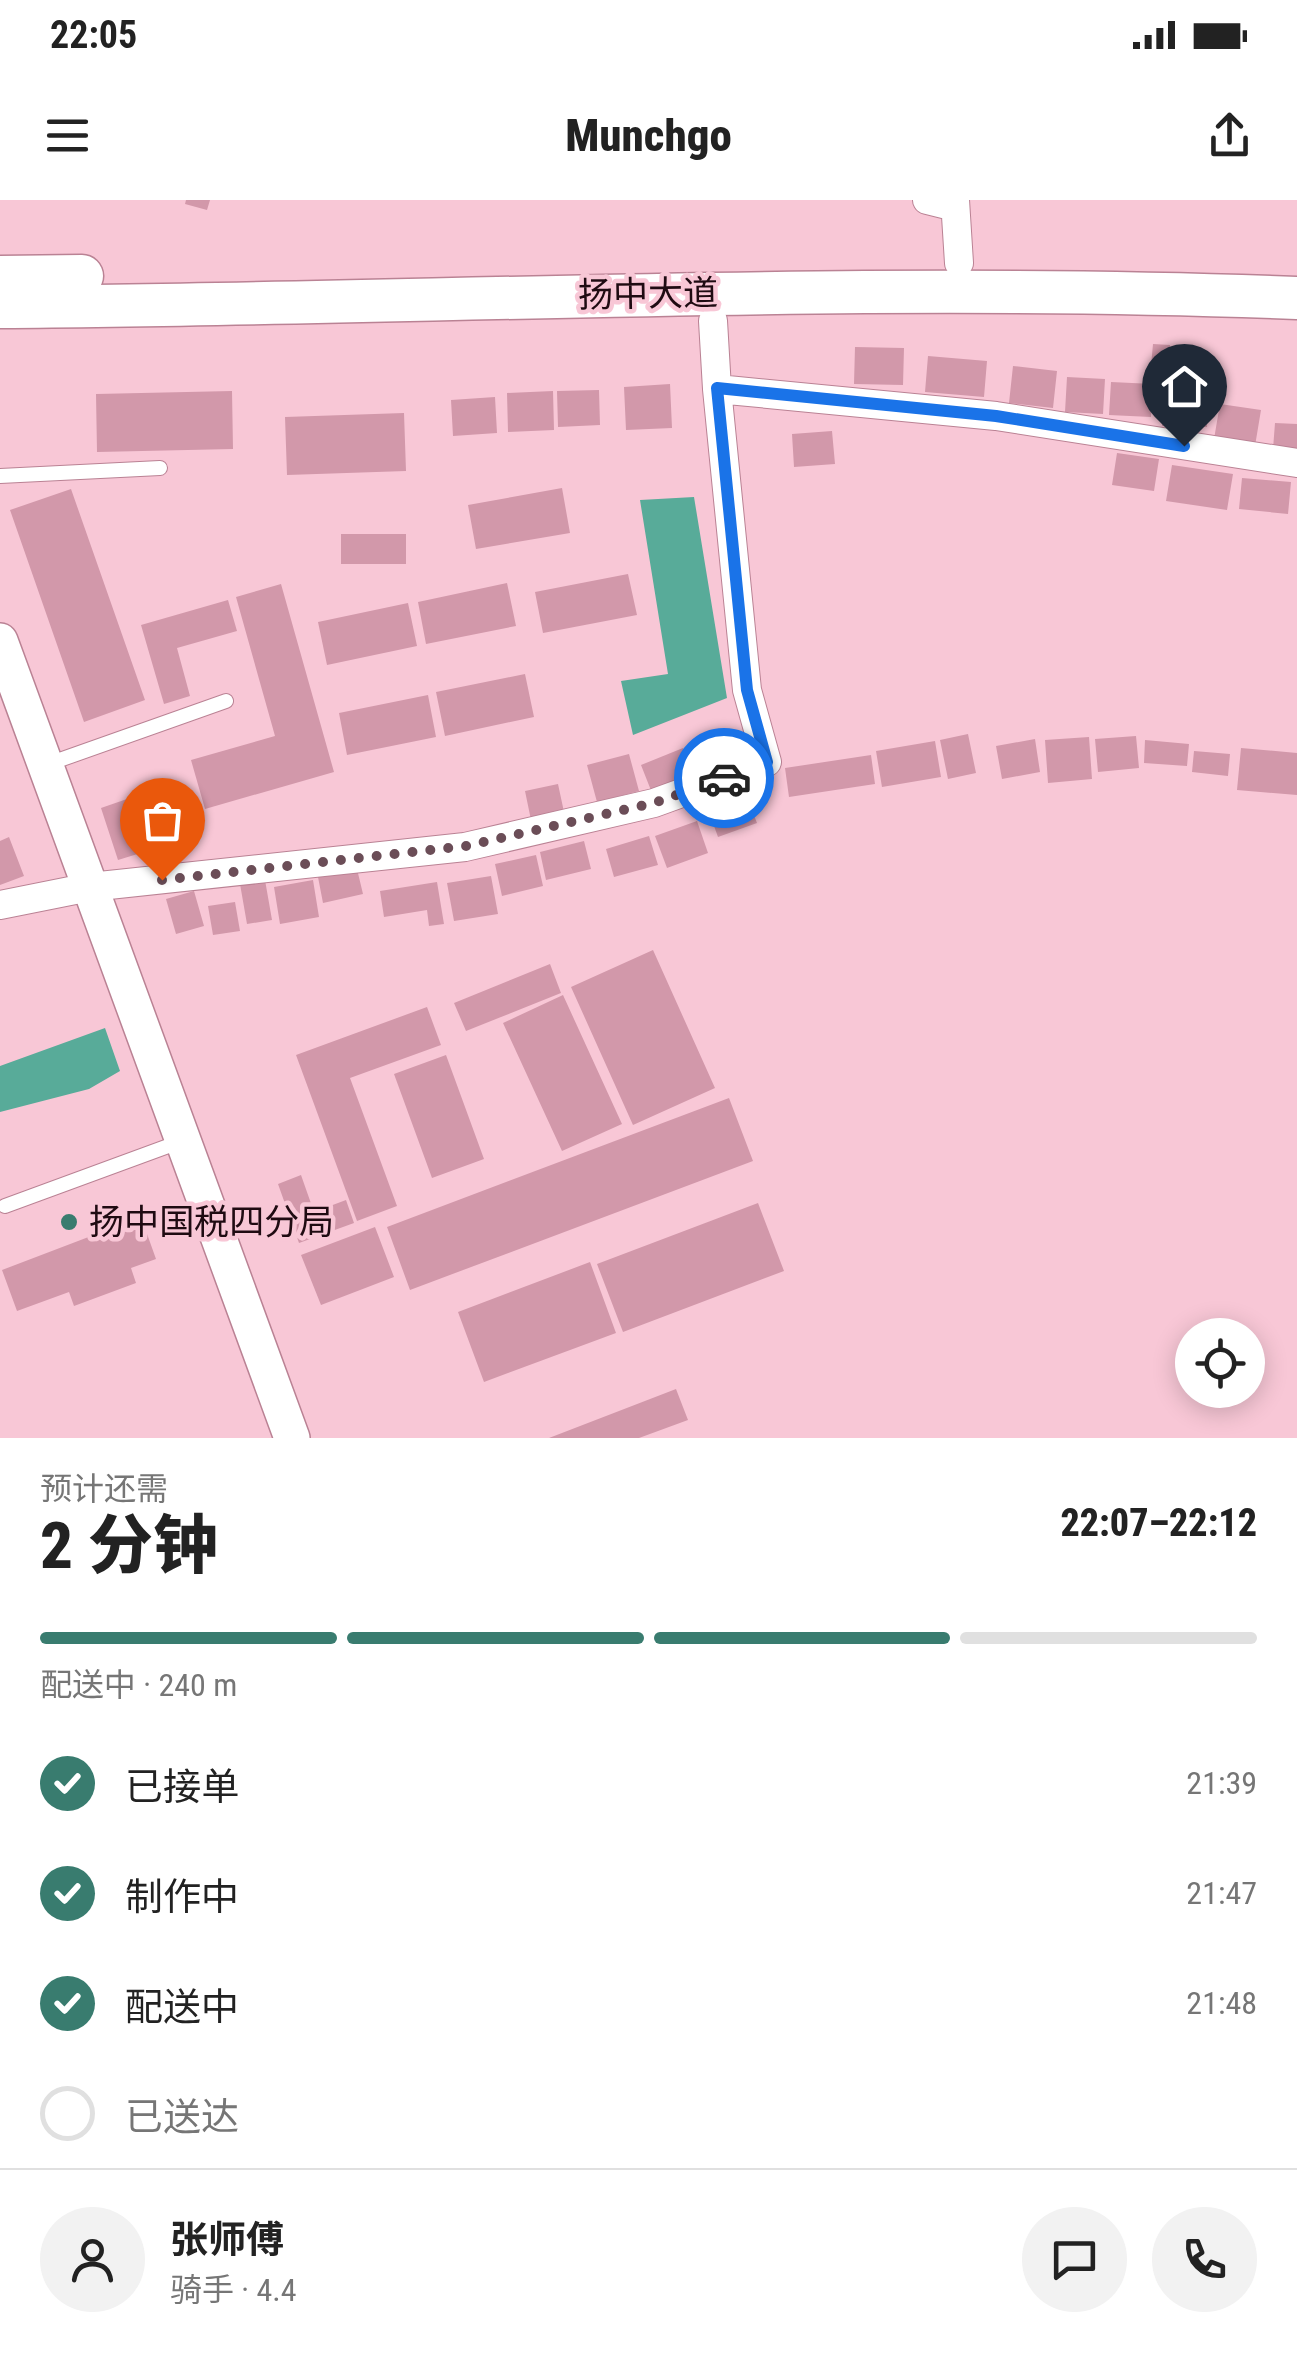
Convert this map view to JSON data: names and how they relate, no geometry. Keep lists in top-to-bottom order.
{
  "streets": {
    "main road": ["扬中大道"]
  },
  "places": ["扬中国税四分局"],
  "page": {
    "status": "22:05",
    "header": "Munchgo",
    "heading": ["2 分钟", "预计还需", "22:07–22:12"],
    "panel": ["张师傅", "骑手 · 4.4"],
    "bar": "配送中 · 240 m",
    "list": [
      ["已接单", "21:39"],
      ["制作中", "21:47"],
      ["配送中", "21:48"],
      "已送达"
    ]
  }
}
